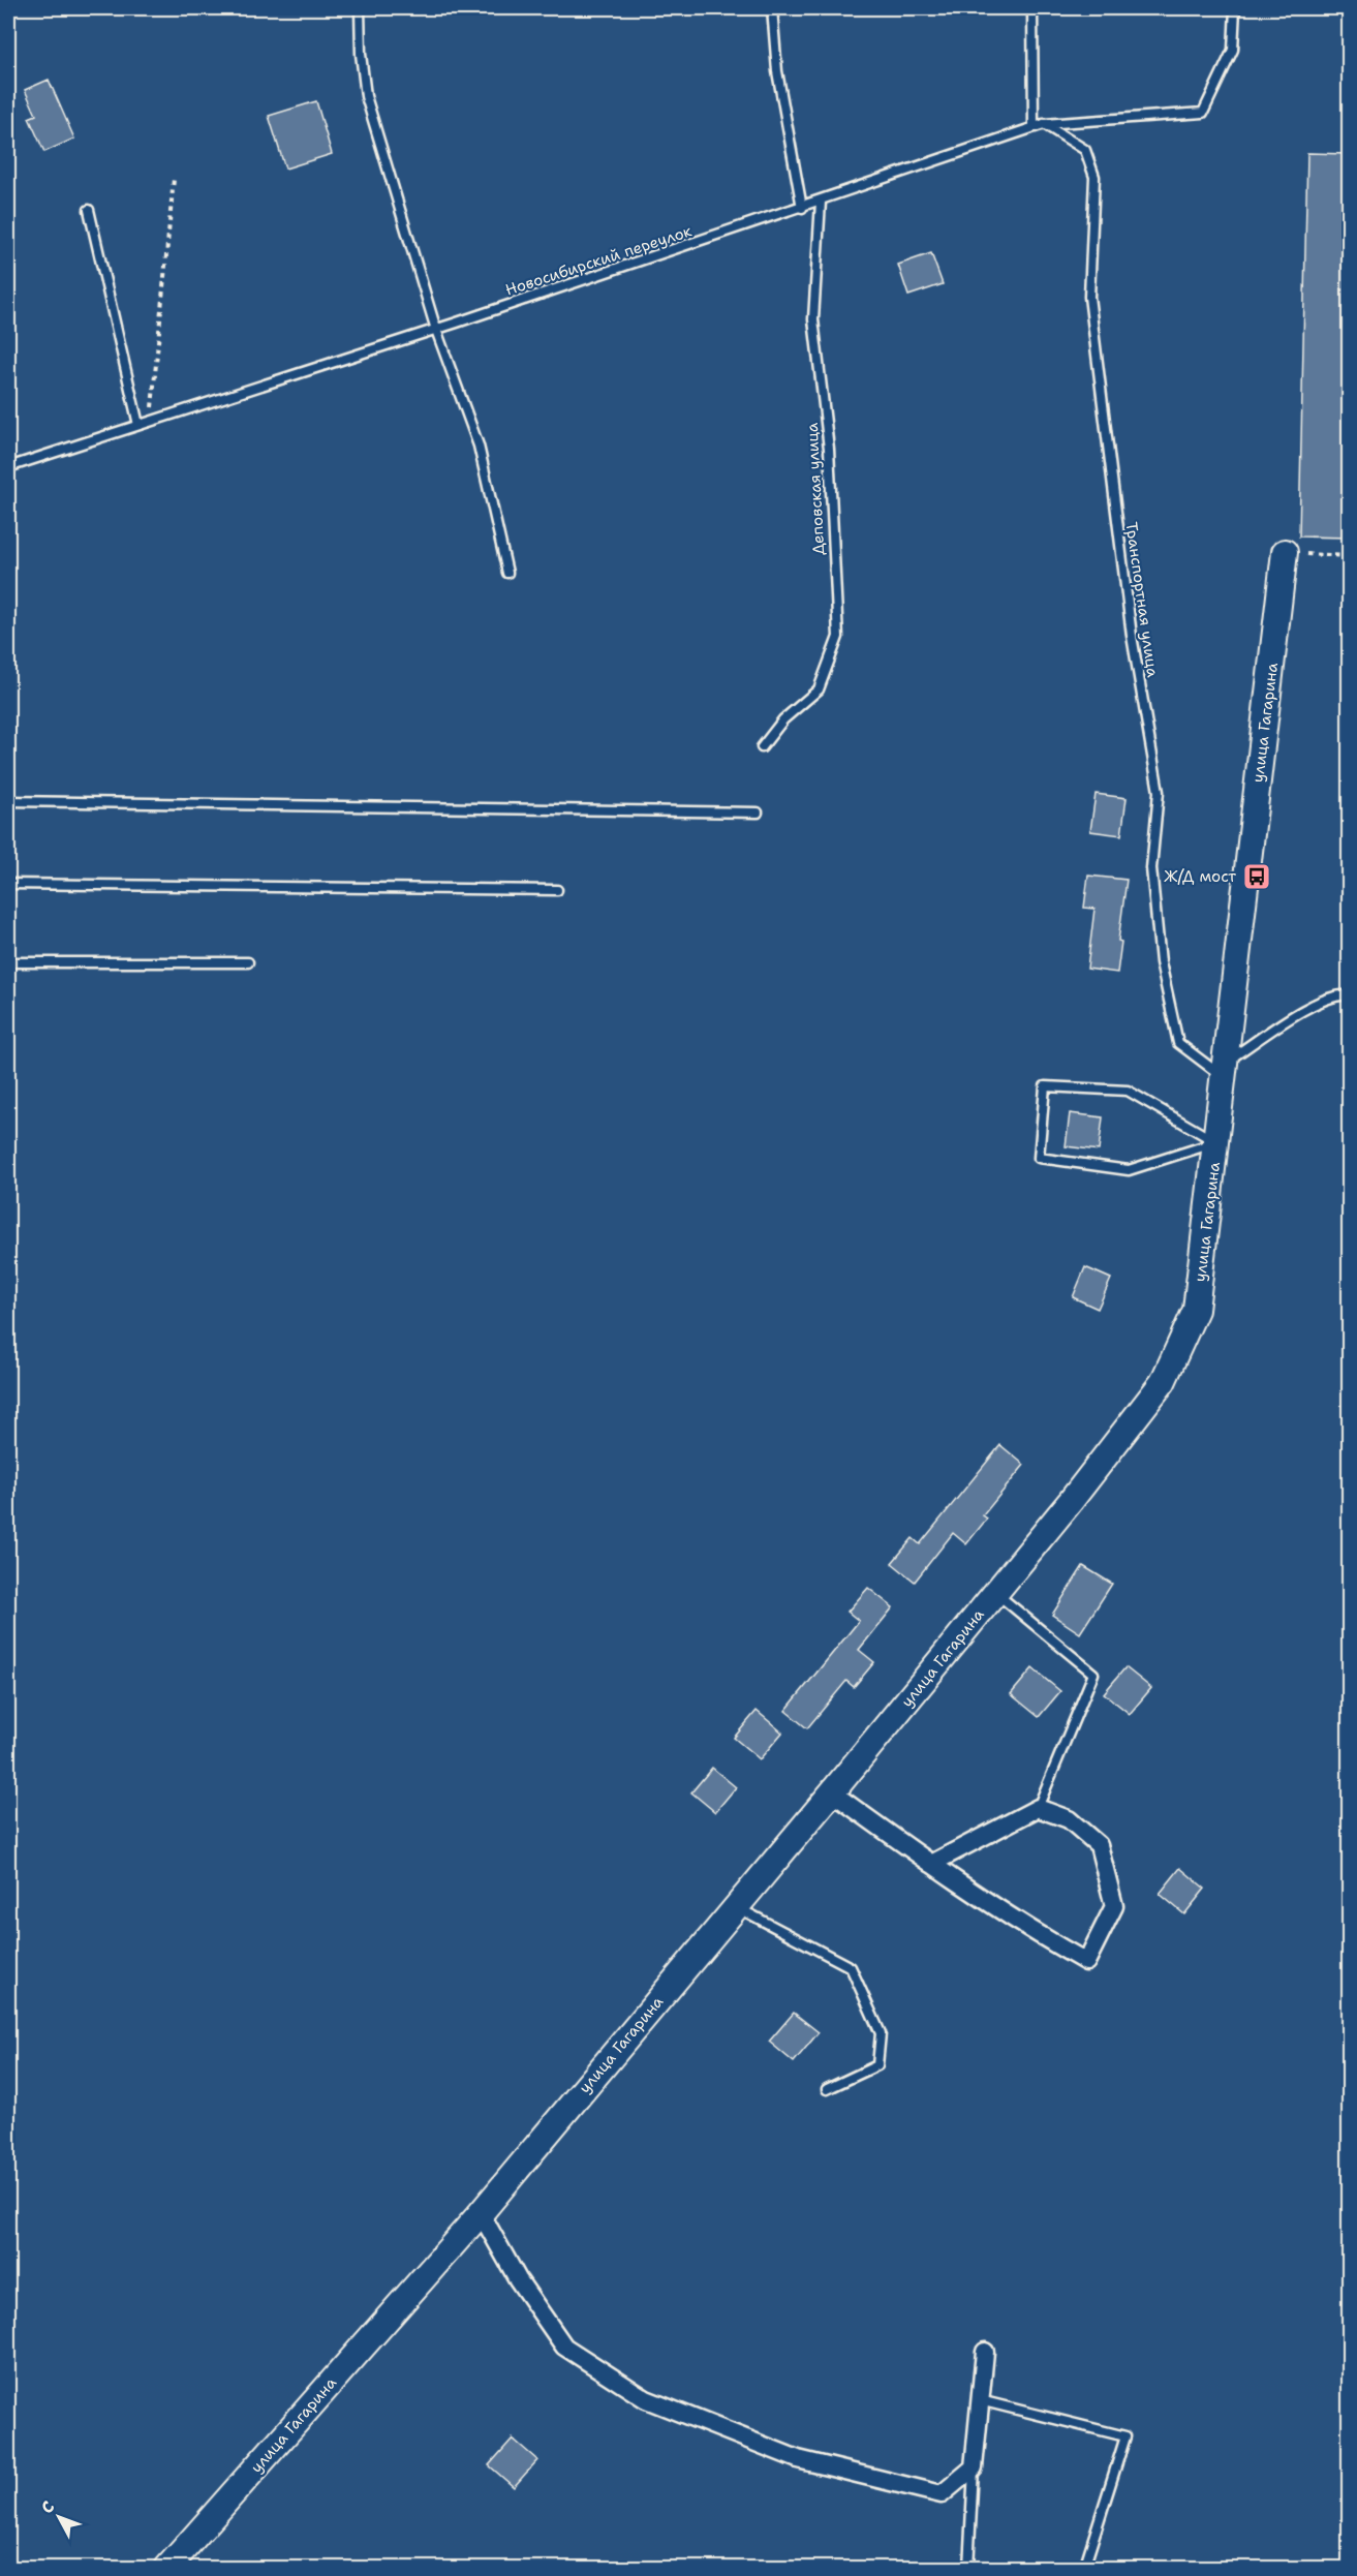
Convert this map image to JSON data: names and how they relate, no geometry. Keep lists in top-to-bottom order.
{
  "streets": {
    "street": ["улица Гагарина"],
    "lane": ["Новосибирский переулок", "Деповская улица", "Транспортная улица"]
  },
  "crossings": [
    ["Новосибирский переулок", "Деповская улица"],
    ["Новосибирский переулок", "Транспортная улица"],
    ["Транспортная улица", "улица Гагарина"]
  ],
  "places": {
    "bus stop": ["Ж/Д мост"]
  },
  "north": "top left"
}
